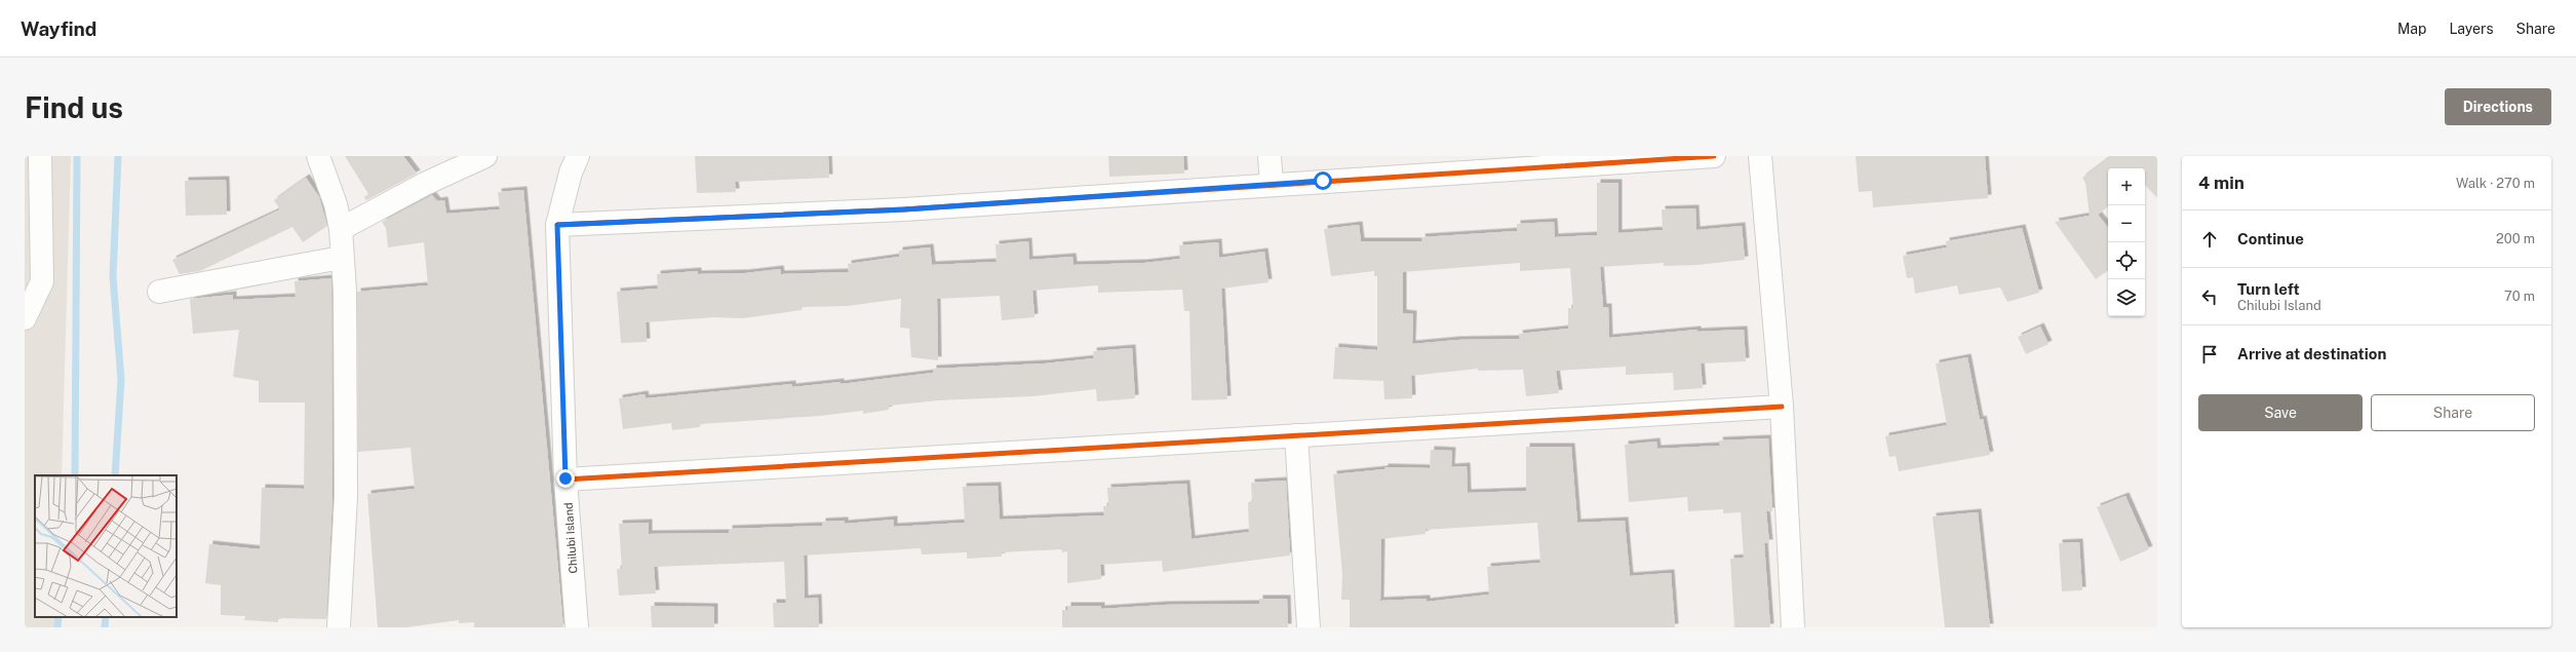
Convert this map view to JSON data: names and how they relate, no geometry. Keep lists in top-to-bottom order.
{
  "streets": {
    "street": ["Chilubi Island"]
  },
  "page": {
    "header": "Wayfind",
    "nav": ["Map", "Layers", "Share"],
    "buttons": [
      "Directions",
      ["Save", "Share"]
    ],
    "title": "Find us",
    "heading": ["4 min", "Walk · 270 m"],
    "map_buttons": ["+", "−"],
    "list": [
      ["Continue", "200 m"],
      ["Turn left", "Chilubi Island", "70 m"],
      "Arrive at destination"
    ]
  }
}
